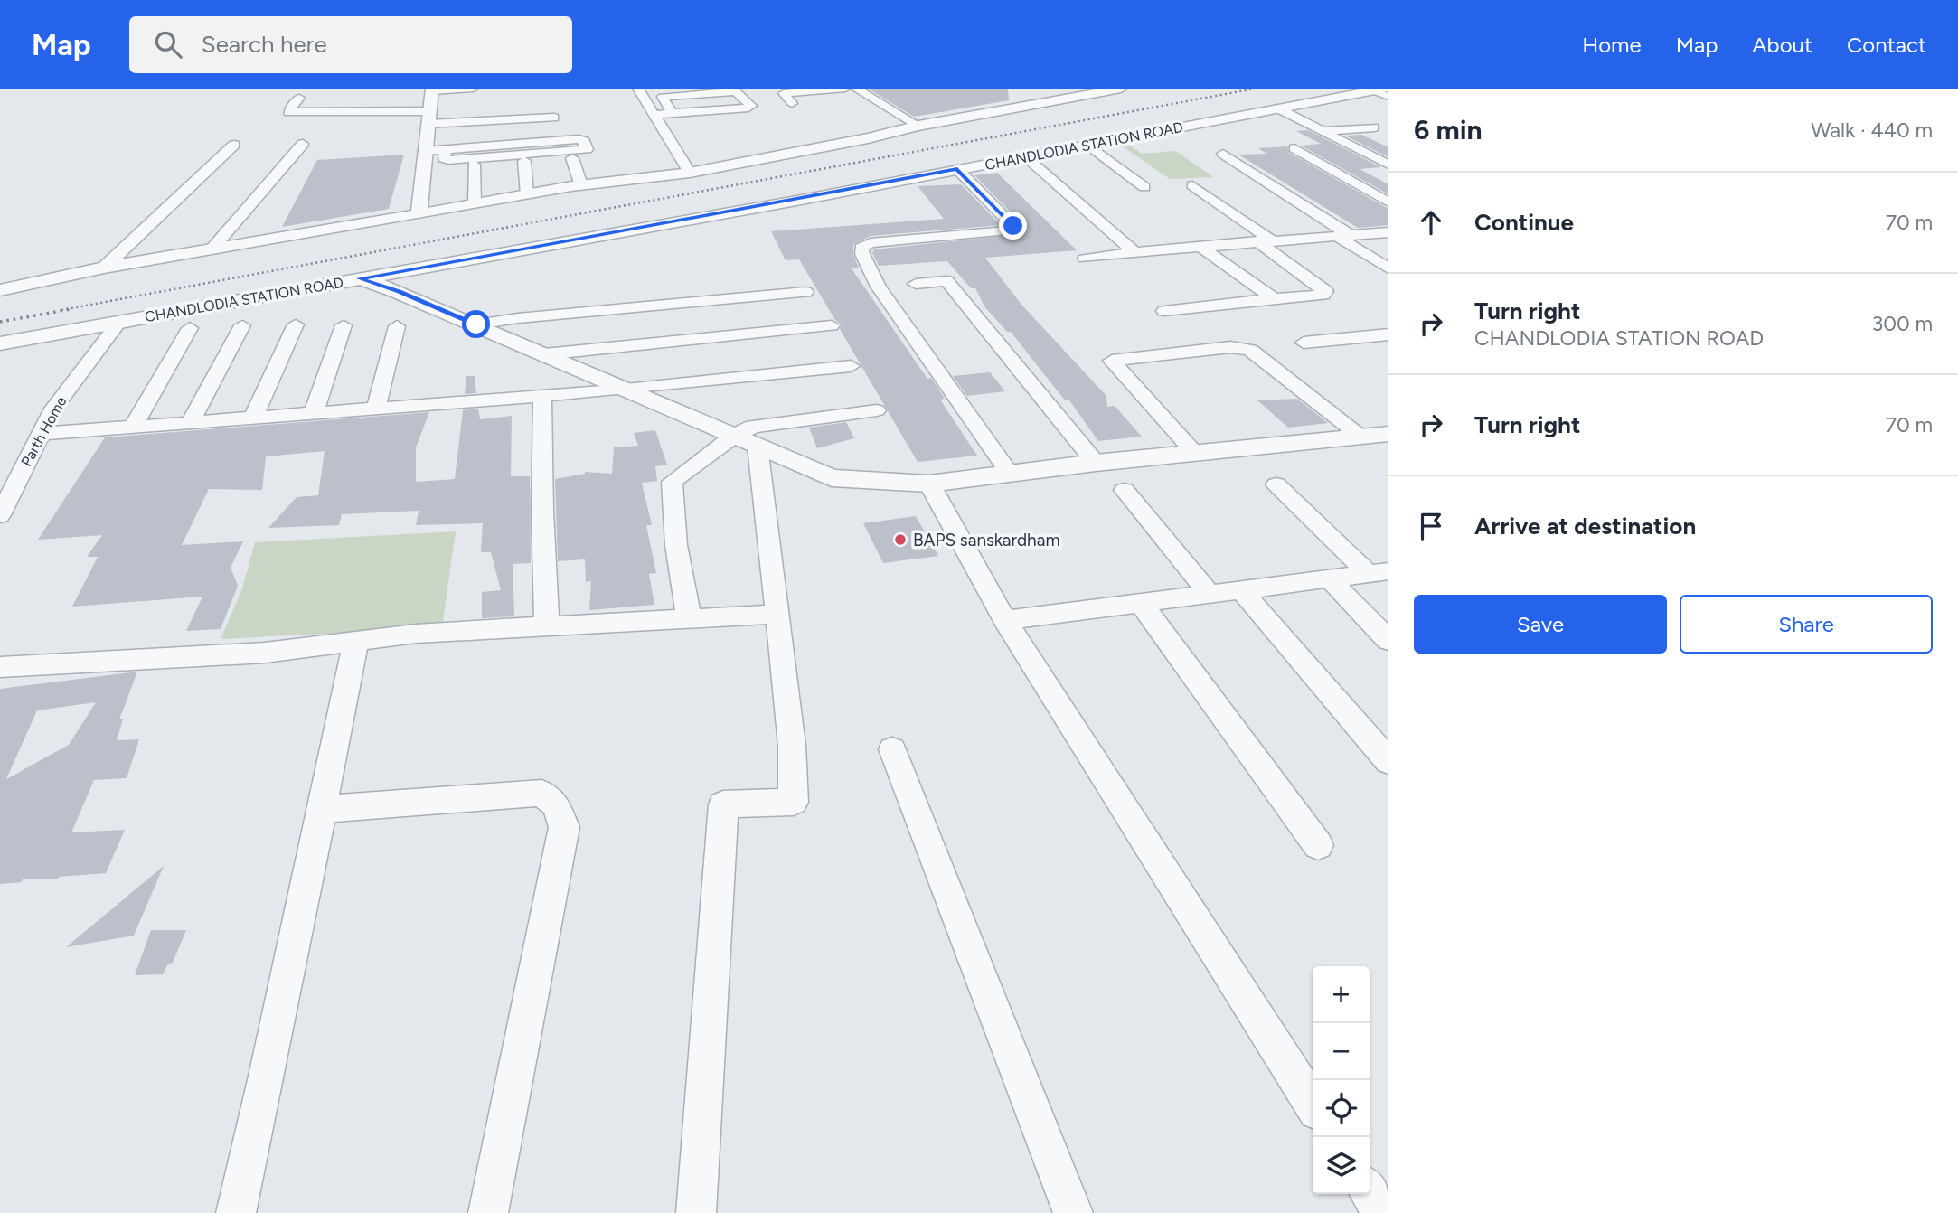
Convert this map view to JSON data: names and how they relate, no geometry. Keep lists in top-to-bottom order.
{
  "streets": {
    "street": ["CHANDLODIA STATION ROAD", "Parth Home"]
  },
  "crossings": [
    ["CHANDLODIA STATION ROAD", "Parth Home"]
  ],
  "places": ["BAPS sanskardham"],
  "page": {
    "header": "Map",
    "search": "Search here",
    "nav": [
      "Home",
      "Map",
      "About",
      "Contact"
    ],
    "heading": ["6 min", "Walk · 440 m"],
    "list": [
      ["Continue", "70 m"],
      ["Turn right", "CHANDLODIA STATION ROAD", "300 m"],
      ["Turn right", "70 m"],
      "Arrive at destination"
    ],
    "buttons": ["Save", "Share"],
    "map_buttons": ["+", "−"]
  }
}
